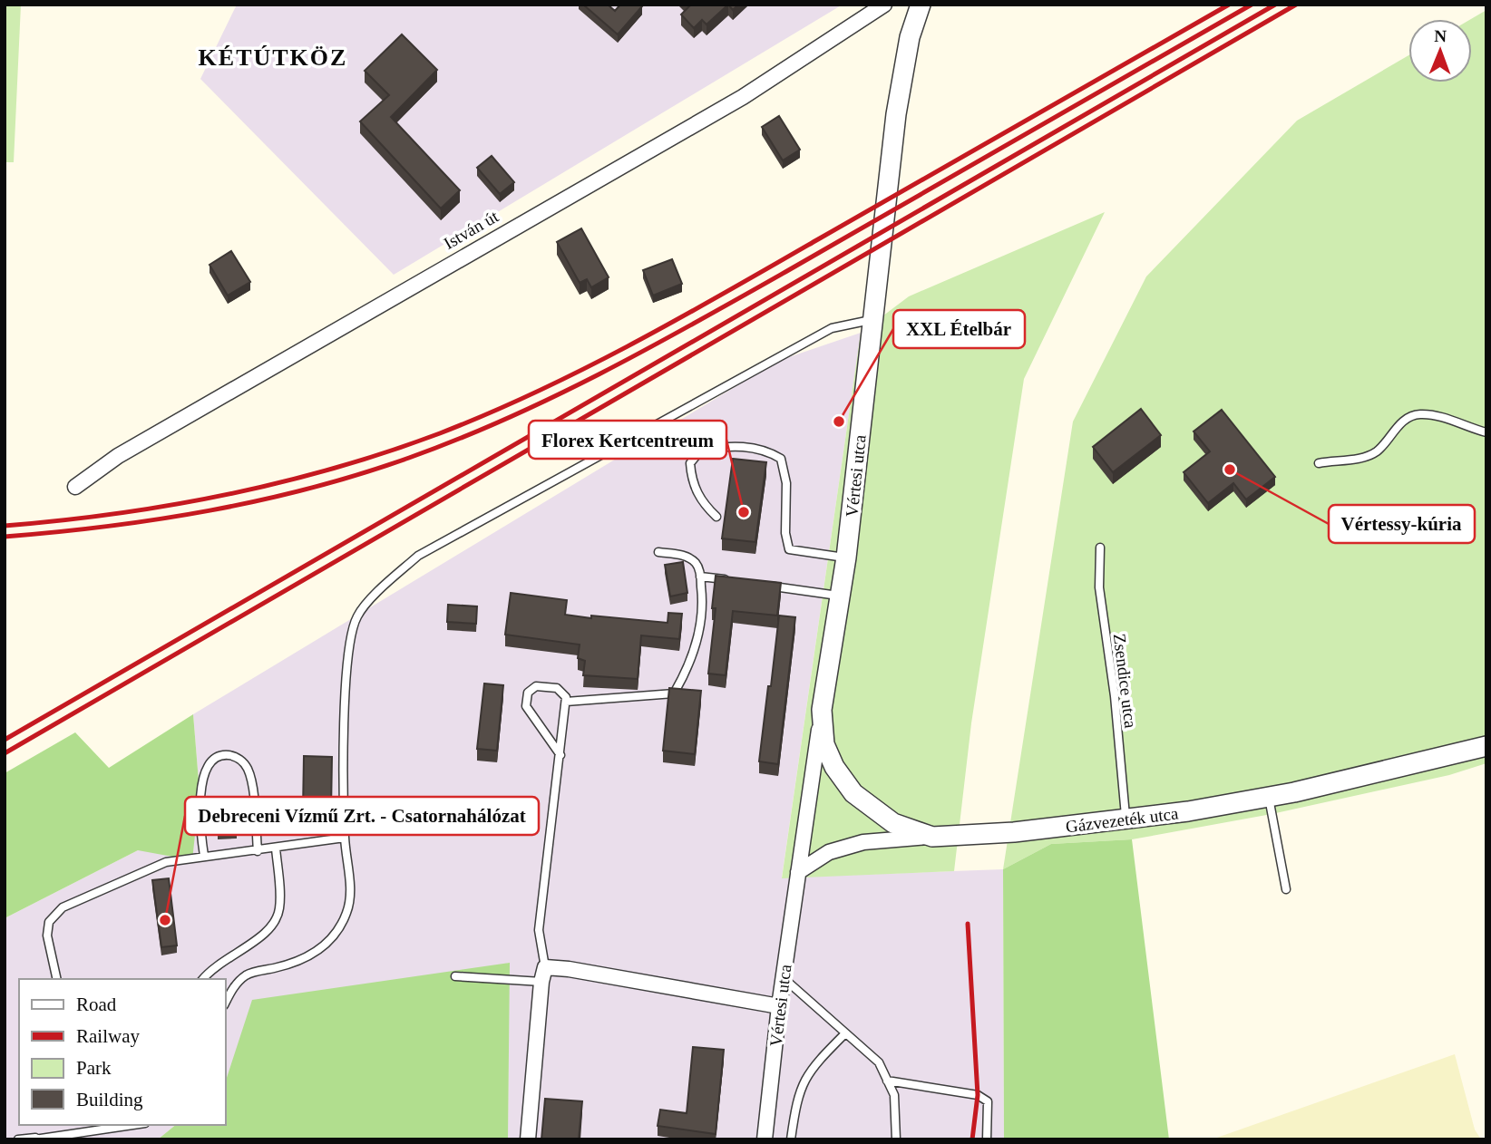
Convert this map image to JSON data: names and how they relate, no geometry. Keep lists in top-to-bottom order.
{
  "streets": {
    "street": ["István út", "Vértesi utca", "Gázvezeték utca"],
    "lane": ["Zsendice utca"]
  },
  "crossings": [
    ["Vértesi utca", "Gázvezeték utca"],
    ["Zsendice utca", "Gázvezeték utca"]
  ],
  "districts": ["KÉTÚTKÖZ"],
  "places": [
    "XXL Ételbár",
    "Vértessy-kúria",
    "Florex Kertcentreum",
    "Debreceni Vízmű Zrt. - Csatornahálózat"
  ],
  "legend": [
    "Road",
    "Railway",
    "Park",
    "Building"
  ],
  "north": "top"
}
